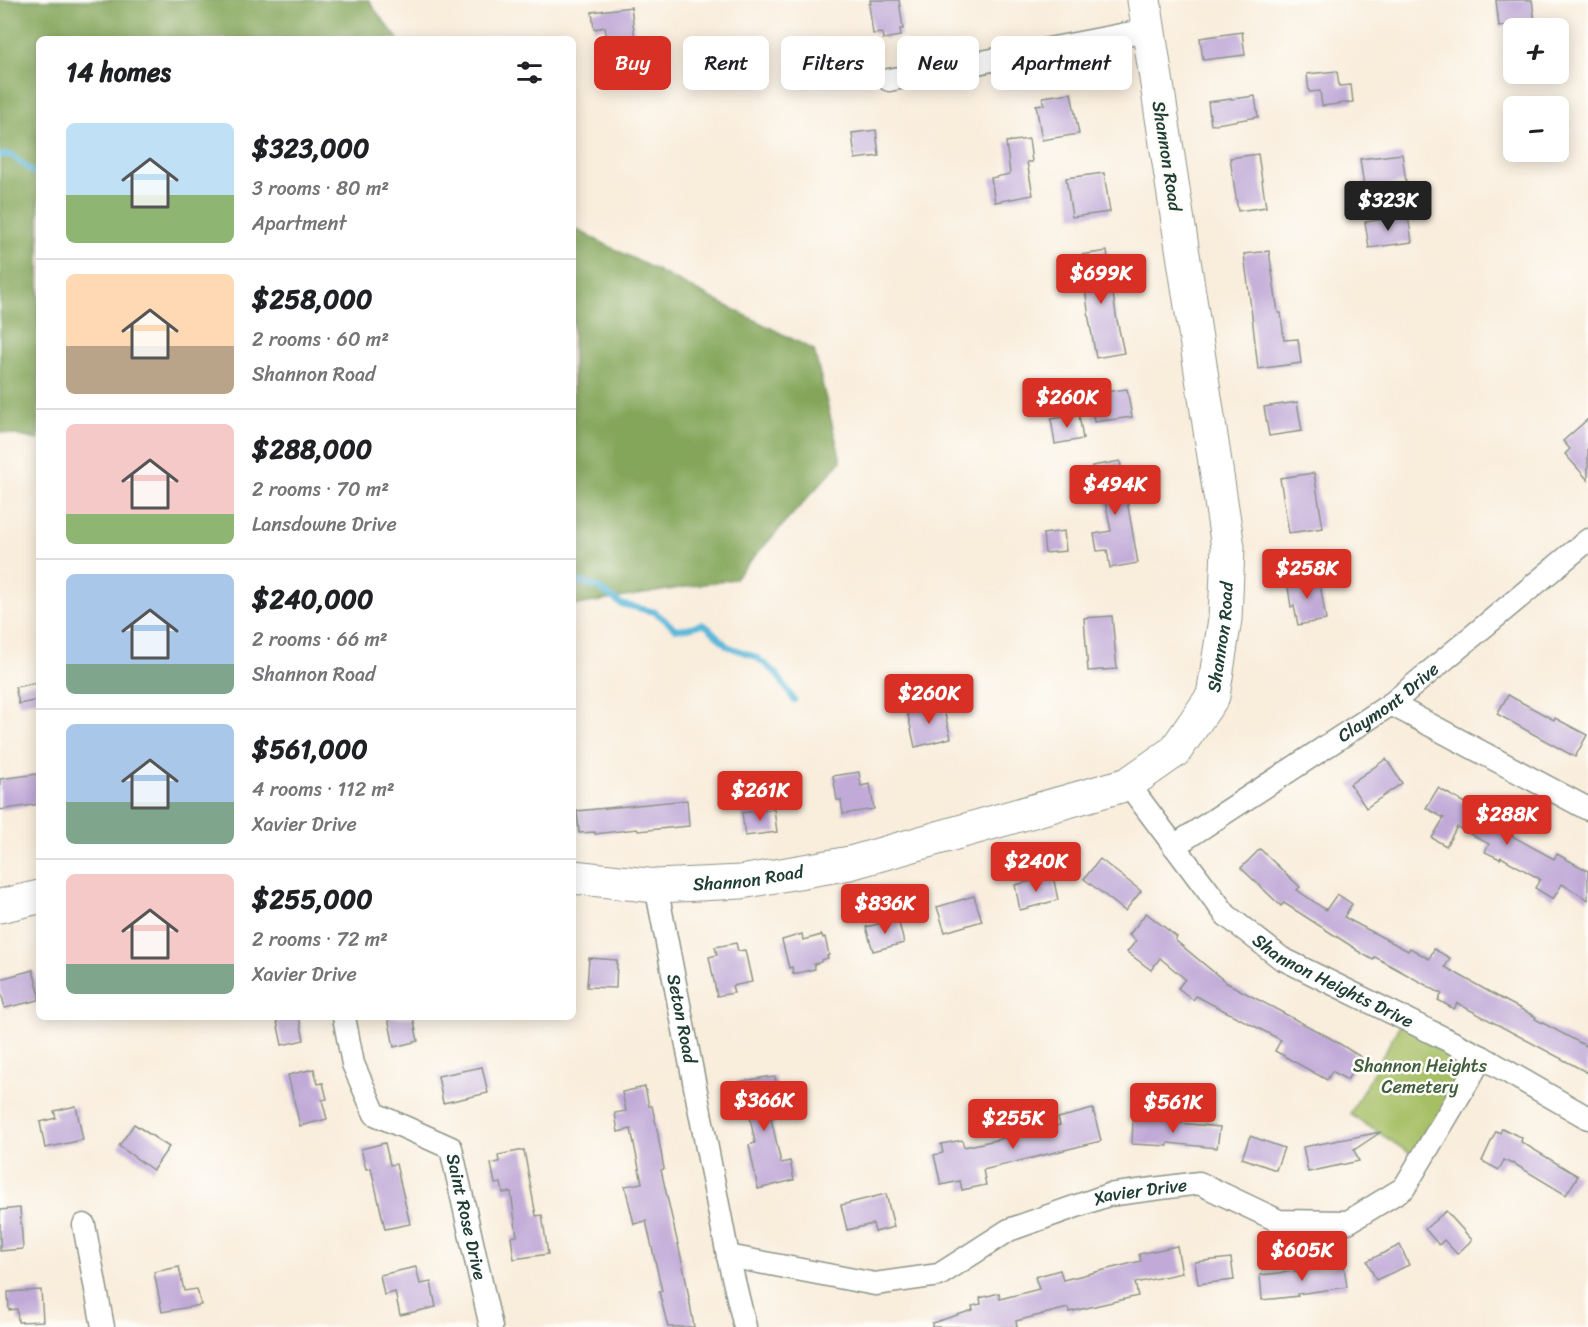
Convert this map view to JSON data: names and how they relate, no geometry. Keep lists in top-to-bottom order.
{
  "streets": {
    "street": [
      "Shannon Road",
      "Claymont Drive",
      "Shannon Heights Drive",
      "Seton Road",
      "Xavier Drive",
      "Saint Rose Drive"
    ]
  },
  "crossings": [
    ["Shannon Road", "Shannon Heights Drive"],
    ["Shannon Road", "Seton Road"],
    ["Claymont Drive", "Shannon Heights Drive"],
    ["Shannon Heights Drive", "Xavier Drive"],
    ["Seton Road", "Xavier Drive"]
  ],
  "parks": ["Shannon Heights Cemetery"],
  "page": {
    "map_buttons": ["+", "−"],
    "chip": [
      "Buy",
      "Rent",
      "Filters",
      "New",
      "Apartment"
    ],
    "heading": "14 homes",
    "list": [
      {
        "name": "$323,000",
        "note": "3 rooms · 80 m² · Apartment"
      },
      {
        "name": "$258,000",
        "note": "2 rooms · 60 m² · Shannon Road"
      },
      {
        "name": "$288,000",
        "note": "2 rooms · 70 m² · Lansdowne Drive"
      },
      {
        "name": "$240,000",
        "note": "2 rooms · 66 m² · Shannon Road"
      },
      {
        "name": "$561,000",
        "note": "4 rooms · 112 m² · Xavier Drive"
      },
      {
        "name": "$255,000",
        "note": "2 rooms · 72 m² · Xavier Drive"
      }
    ],
    "price": [
      "$323K",
      "$699K",
      "$260K",
      "$494K",
      "$258K",
      "$260K",
      "$261K",
      "$288K",
      "$240K",
      "$836K",
      "$366K",
      "$561K",
      "$255K",
      "$605K"
    ]
  }
}
